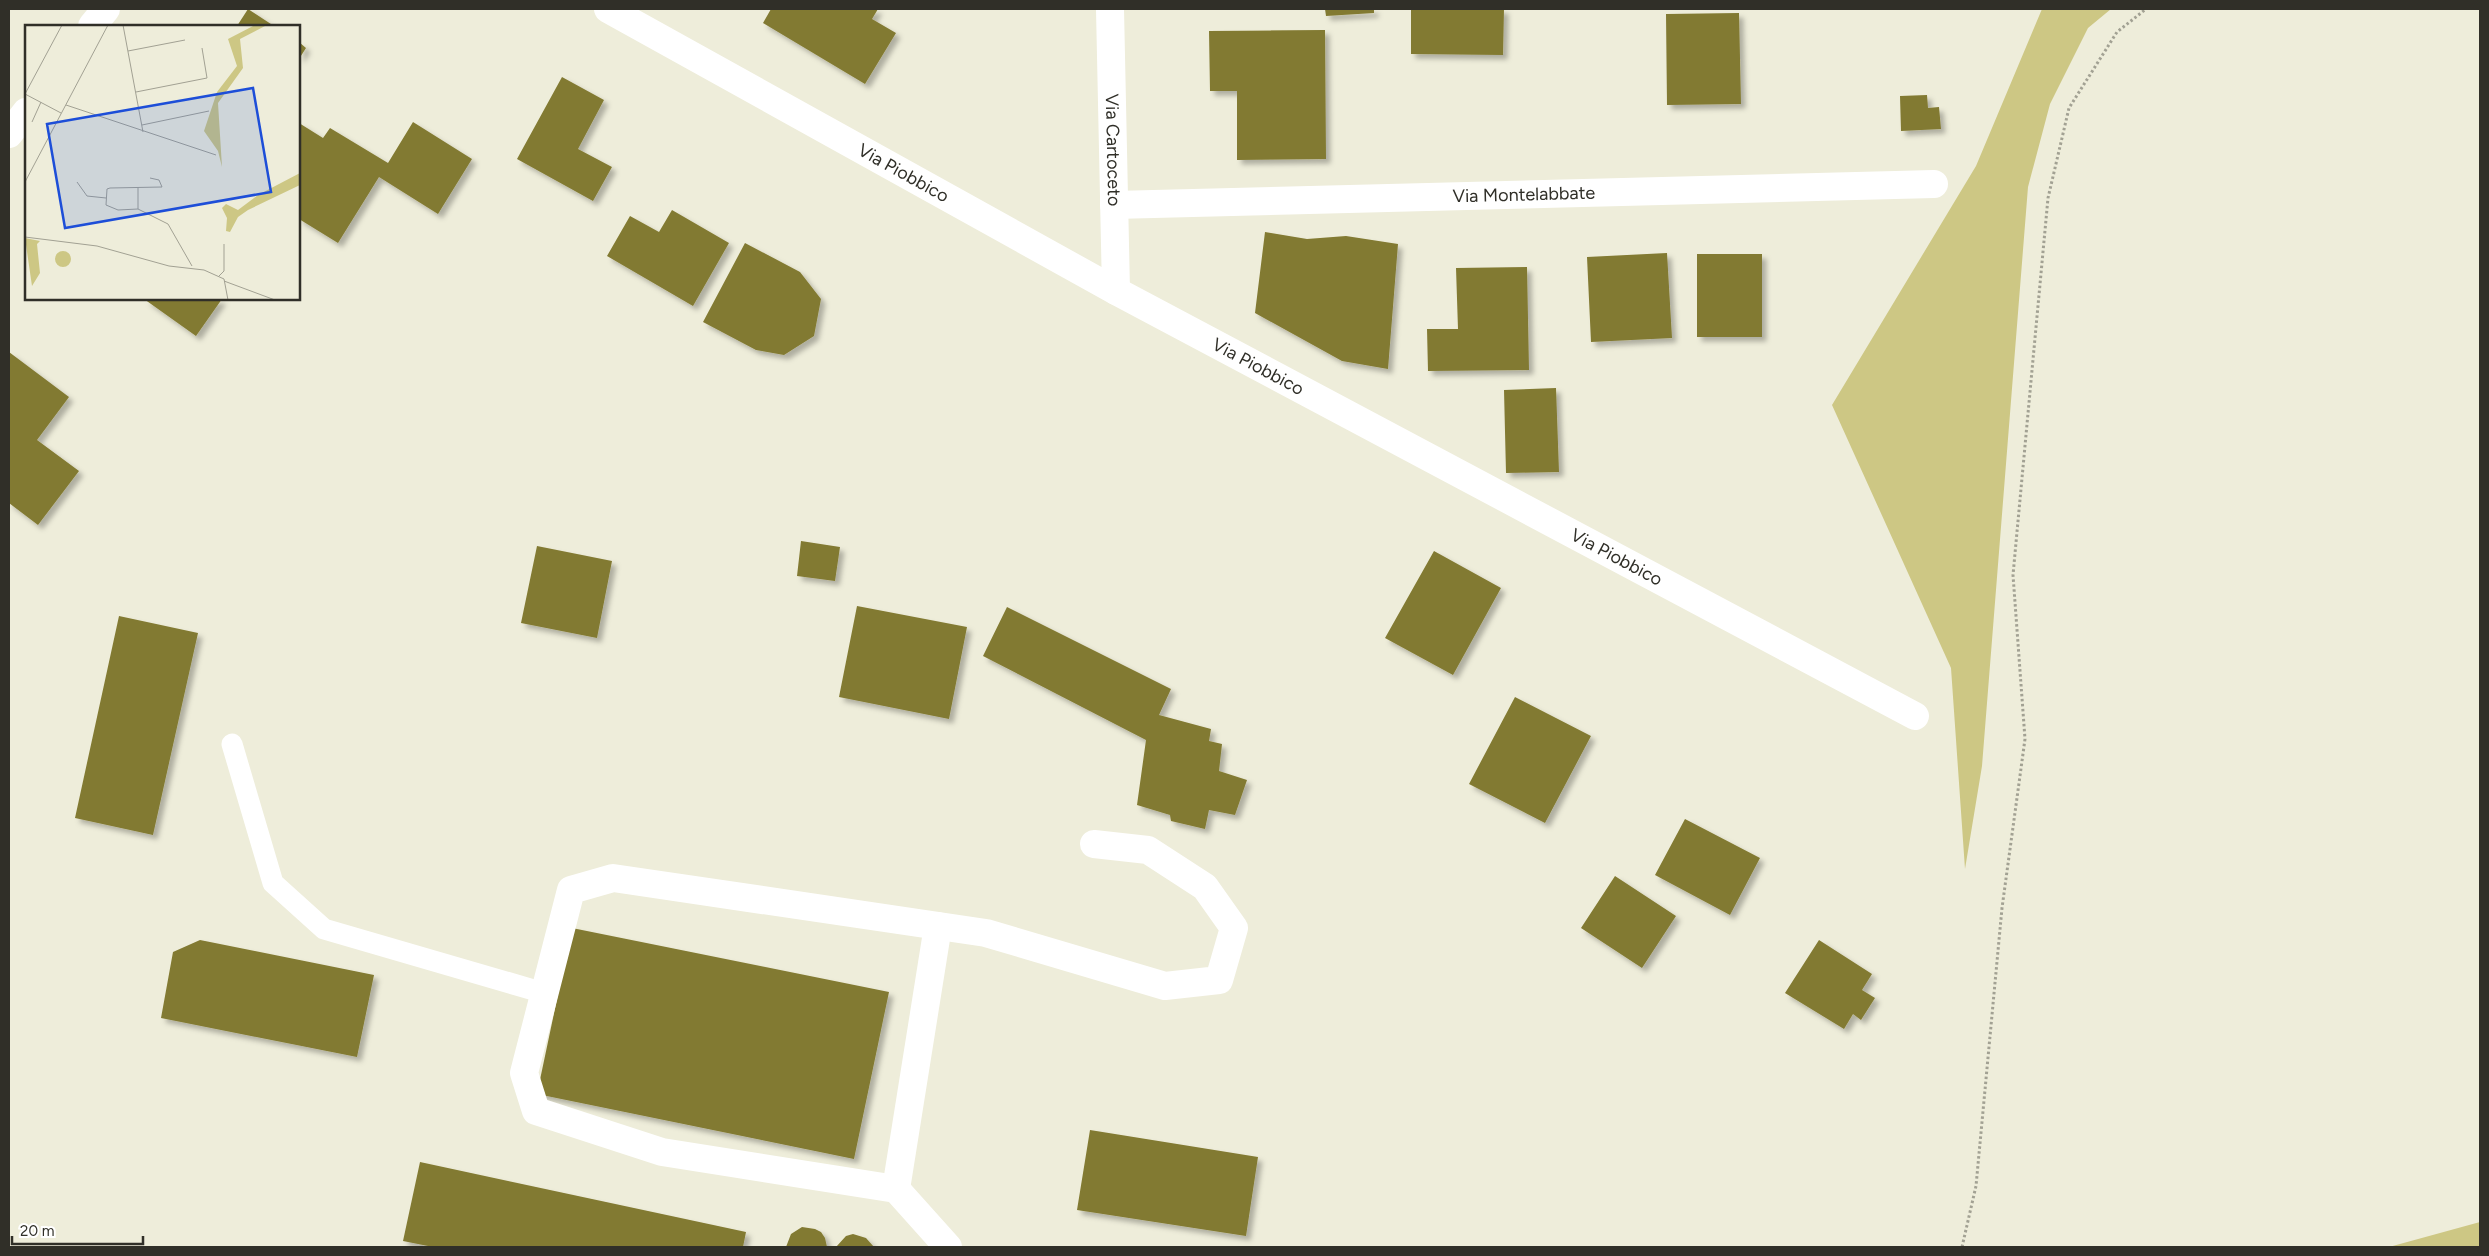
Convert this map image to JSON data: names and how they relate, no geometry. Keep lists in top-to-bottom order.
{
  "streets": {
    "street": ["Via Cartoceto", "Via Piobbico", "Via Montelabbate"]
  },
  "crossings": [
    ["Via Cartoceto", "Via Piobbico"],
    ["Via Cartoceto", "Via Montelabbate"]
  ],
  "scale_bar": "20 m"
}
